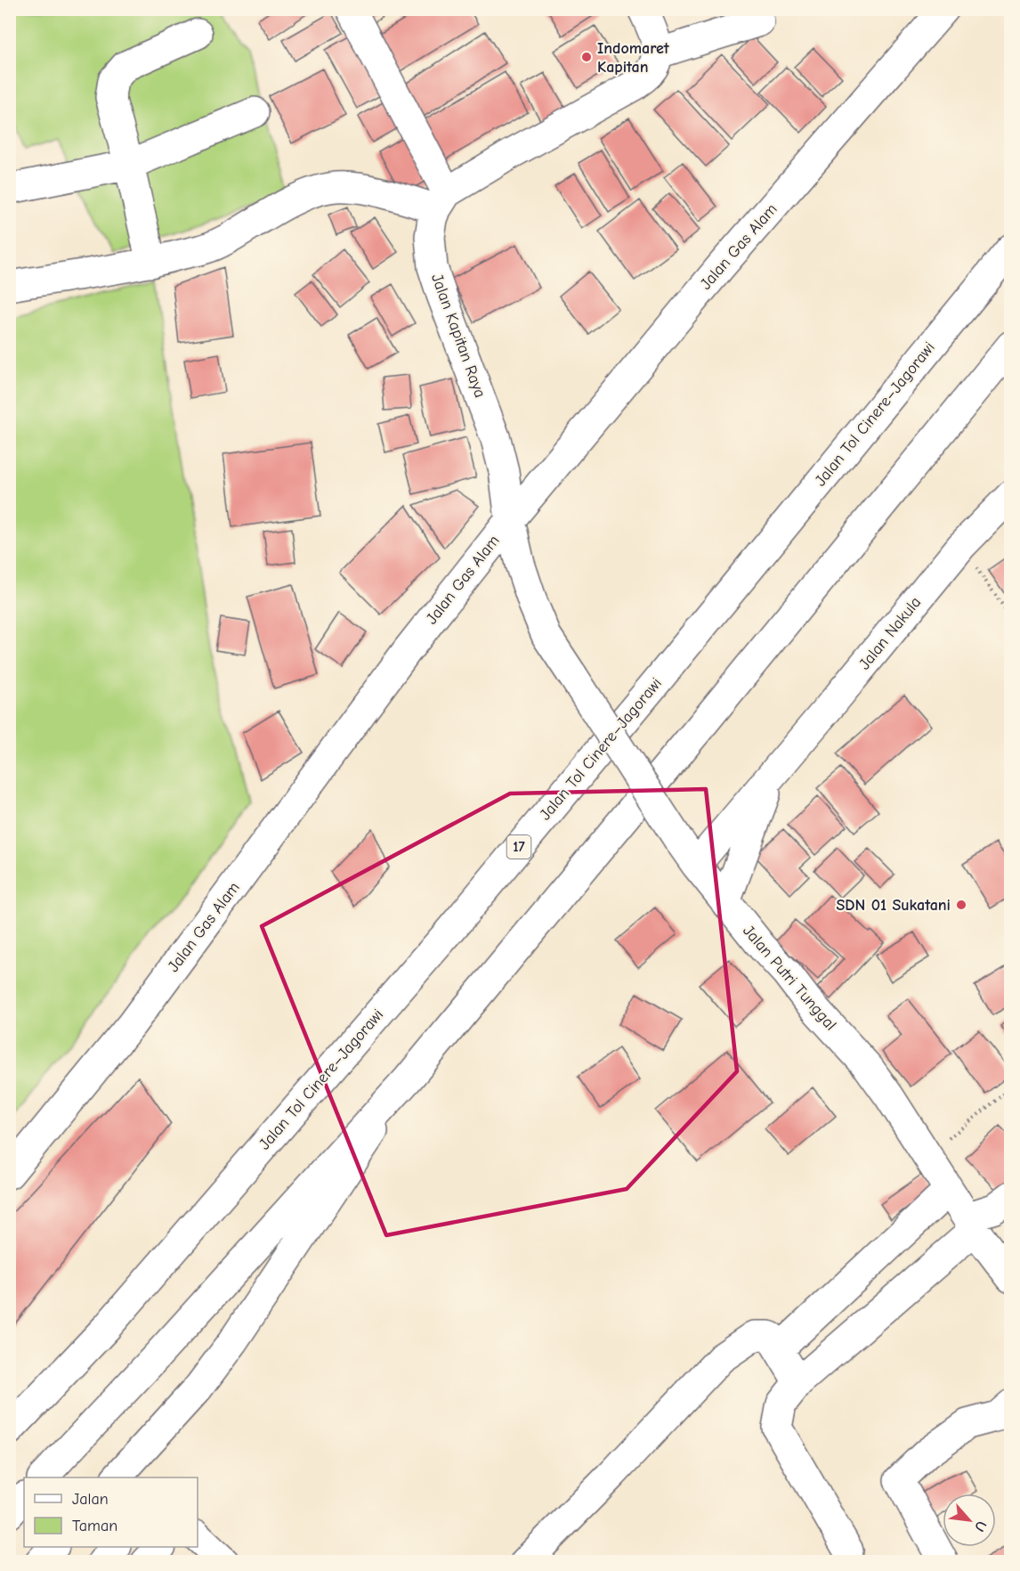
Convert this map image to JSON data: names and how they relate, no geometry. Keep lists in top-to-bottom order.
{
  "streets": {
    "main road": [
      "Jalan Gas Alam",
      "Jalan Kapitan Raya",
      "Jalan Tol Cinere–Jagorawi",
      "Jalan Nakula",
      "17",
      "Jalan Putri Tunggal"
    ]
  },
  "crossings": [
    ["Jalan Gas Alam", "Jalan Kapitan Raya"],
    ["Jalan Kapitan Raya", "Jalan Putri Tunggal"],
    ["Jalan Nakula", "Jalan Putri Tunggal"]
  ],
  "places": ["Indomaret Kapitan", "SDN 01 Sukatani"],
  "legend": ["Jalan", "Taman"],
  "north": "bottom right"
}
